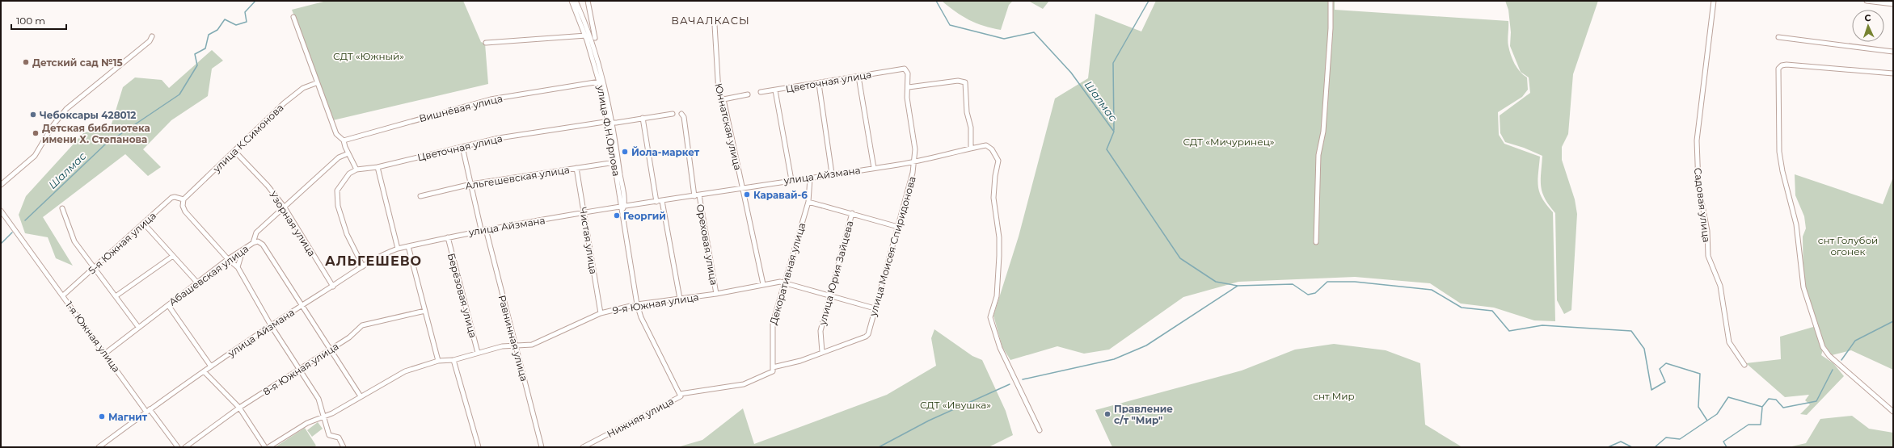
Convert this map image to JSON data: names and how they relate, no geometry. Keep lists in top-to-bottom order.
{
  "streets": {
    "street": [
      "Цветочная улица",
      "Вишнёвая улица",
      "Юннатская улица",
      "улица Ф.Н.Орлова",
      "улица К.Симонова",
      "улица Айзмана",
      "Альгешевская улица",
      "Садовая улица",
      "Узорная улица",
      "Чистая улица",
      "5-я Южная улица",
      "Ореховая улица",
      "улица Моисея Спиридонова",
      "улица Юрия Зайцева",
      "Декоративная улица",
      "Абашевская улица",
      "Берёзовая улица",
      "9-я Южная улица",
      "1-я Южная улица",
      "Равнинная улица",
      "8-я Южная улица",
      "Нижняя улица"
    ]
  },
  "crossings": [
    ["Цветочная улица", "улица Ф.Н.Орлова"],
    ["Цветочная улица", "улица Моисея Спиридонова"],
    ["Цветочная улица", "Равнинная улица"],
    ["Вишнёвая улица", "улица Ф.Н.Орлова"],
    ["Юннатская улица", "улица Айзмана"],
    ["Юннатская улица", "9-я Южная улица"],
    ["улица Ф.Н.Орлова", "улица Айзмана"],
    ["улица Ф.Н.Орлова", "Альгешевская улица"],
    ["улица К.Симонова", "Узорная улица"],
    ["улица К.Симонова", "5-я Южная улица"],
    ["улица Айзмана", "Узорная улица"],
    ["улица Айзмана", "Чистая улица"],
    ["улица Айзмана", "Ореховая улица"],
    ["улица Айзмана", "улица Моисея Спиридонова"],
    ["улица Айзмана", "Декоративная улица"],
    ["улица Айзмана", "Берёзовая улица"],
    ["улица Айзмана", "1-я Южная улица"],
    ["улица Айзмана", "Равнинная улица"],
    ["Альгешевская улица", "Чистая улица"],
    ["Альгешевская улица", "Равнинная улица"],
    ["Узорная улица", "Абашевская улица"],
    ["Чистая улица", "9-я Южная улица"],
    ["5-я Южная улица", "1-я Южная улица"],
    ["Ореховая улица", "9-я Южная улица"],
    ["улица Моисея Спиридонова", "9-я Южная улица"],
    ["улица Моисея Спиридонова", "Нижняя улица"],
    ["улица Юрия Зайцева", "9-я Южная улица"],
    ["улица Юрия Зайцева", "Нижняя улица"],
    ["Декоративная улица", "9-я Южная улица"],
    ["Декоративная улица", "Нижняя улица"],
    ["Абашевская улица", "1-я Южная улица"],
    ["Берёзовая улица", "9-я Южная улица"],
    ["9-я Южная улица", "Равнинная улица"]
  ],
  "districts": ["ВАЧАЛКАСЫ", "АЛЬГЕШЕВО"],
  "water": ["Шалмас"],
  "parks": [
    "СДТ «Южный»",
    "СДТ «Мичуринец»",
    "снт Голубой огонек",
    "снт Мир",
    "СДТ «Ивушка»"
  ],
  "places": [
    "Детский сад №15",
    "Чебоксары 428012",
    "Детская библиотека имени Х. Степанова",
    "Йола-маркет",
    "Каравай-6",
    "Георгий",
    "Правление с/т \"Мир\"",
    "Магнит"
  ],
  "scale_bar": "100 m",
  "north": "top"
}
